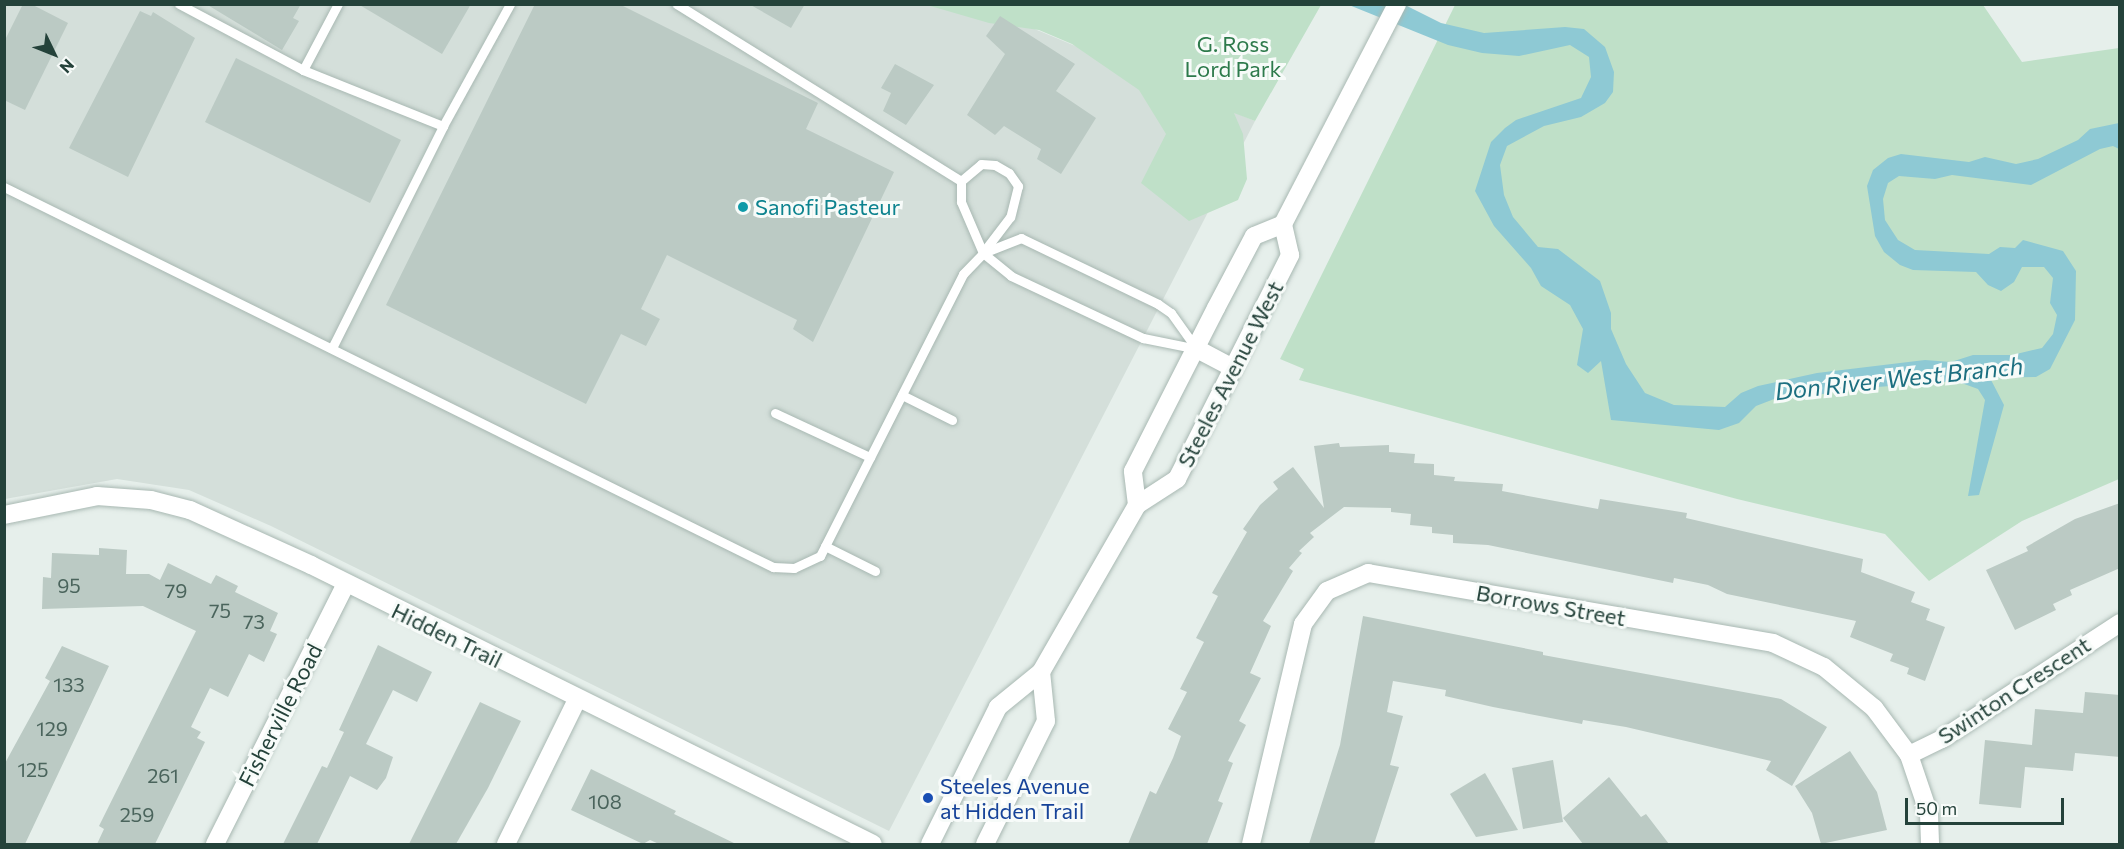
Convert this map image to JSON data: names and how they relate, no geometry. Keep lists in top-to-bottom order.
{
  "streets": {
    "street": [
      "Steeles Avenue West",
      "Borrows Street",
      "Hidden Trail",
      "Swinton Crescent",
      "Fisherville Road"
    ]
  },
  "crossings": [
    ["Borrows Street", "Swinton Crescent"],
    ["Hidden Trail", "Fisherville Road"]
  ],
  "water": ["Don River West Branch"],
  "parks": ["G. Ross Lord Park"],
  "places": ["Sanofi Pasteur", "Steeles Avenue at Hidden Trail"],
  "house_numbers": [
    "95",
    "79",
    "75",
    "73",
    "133",
    "129",
    "125",
    "261",
    "108",
    "259"
  ],
  "scale_bar": "50 m",
  "north": "bottom right"
}
